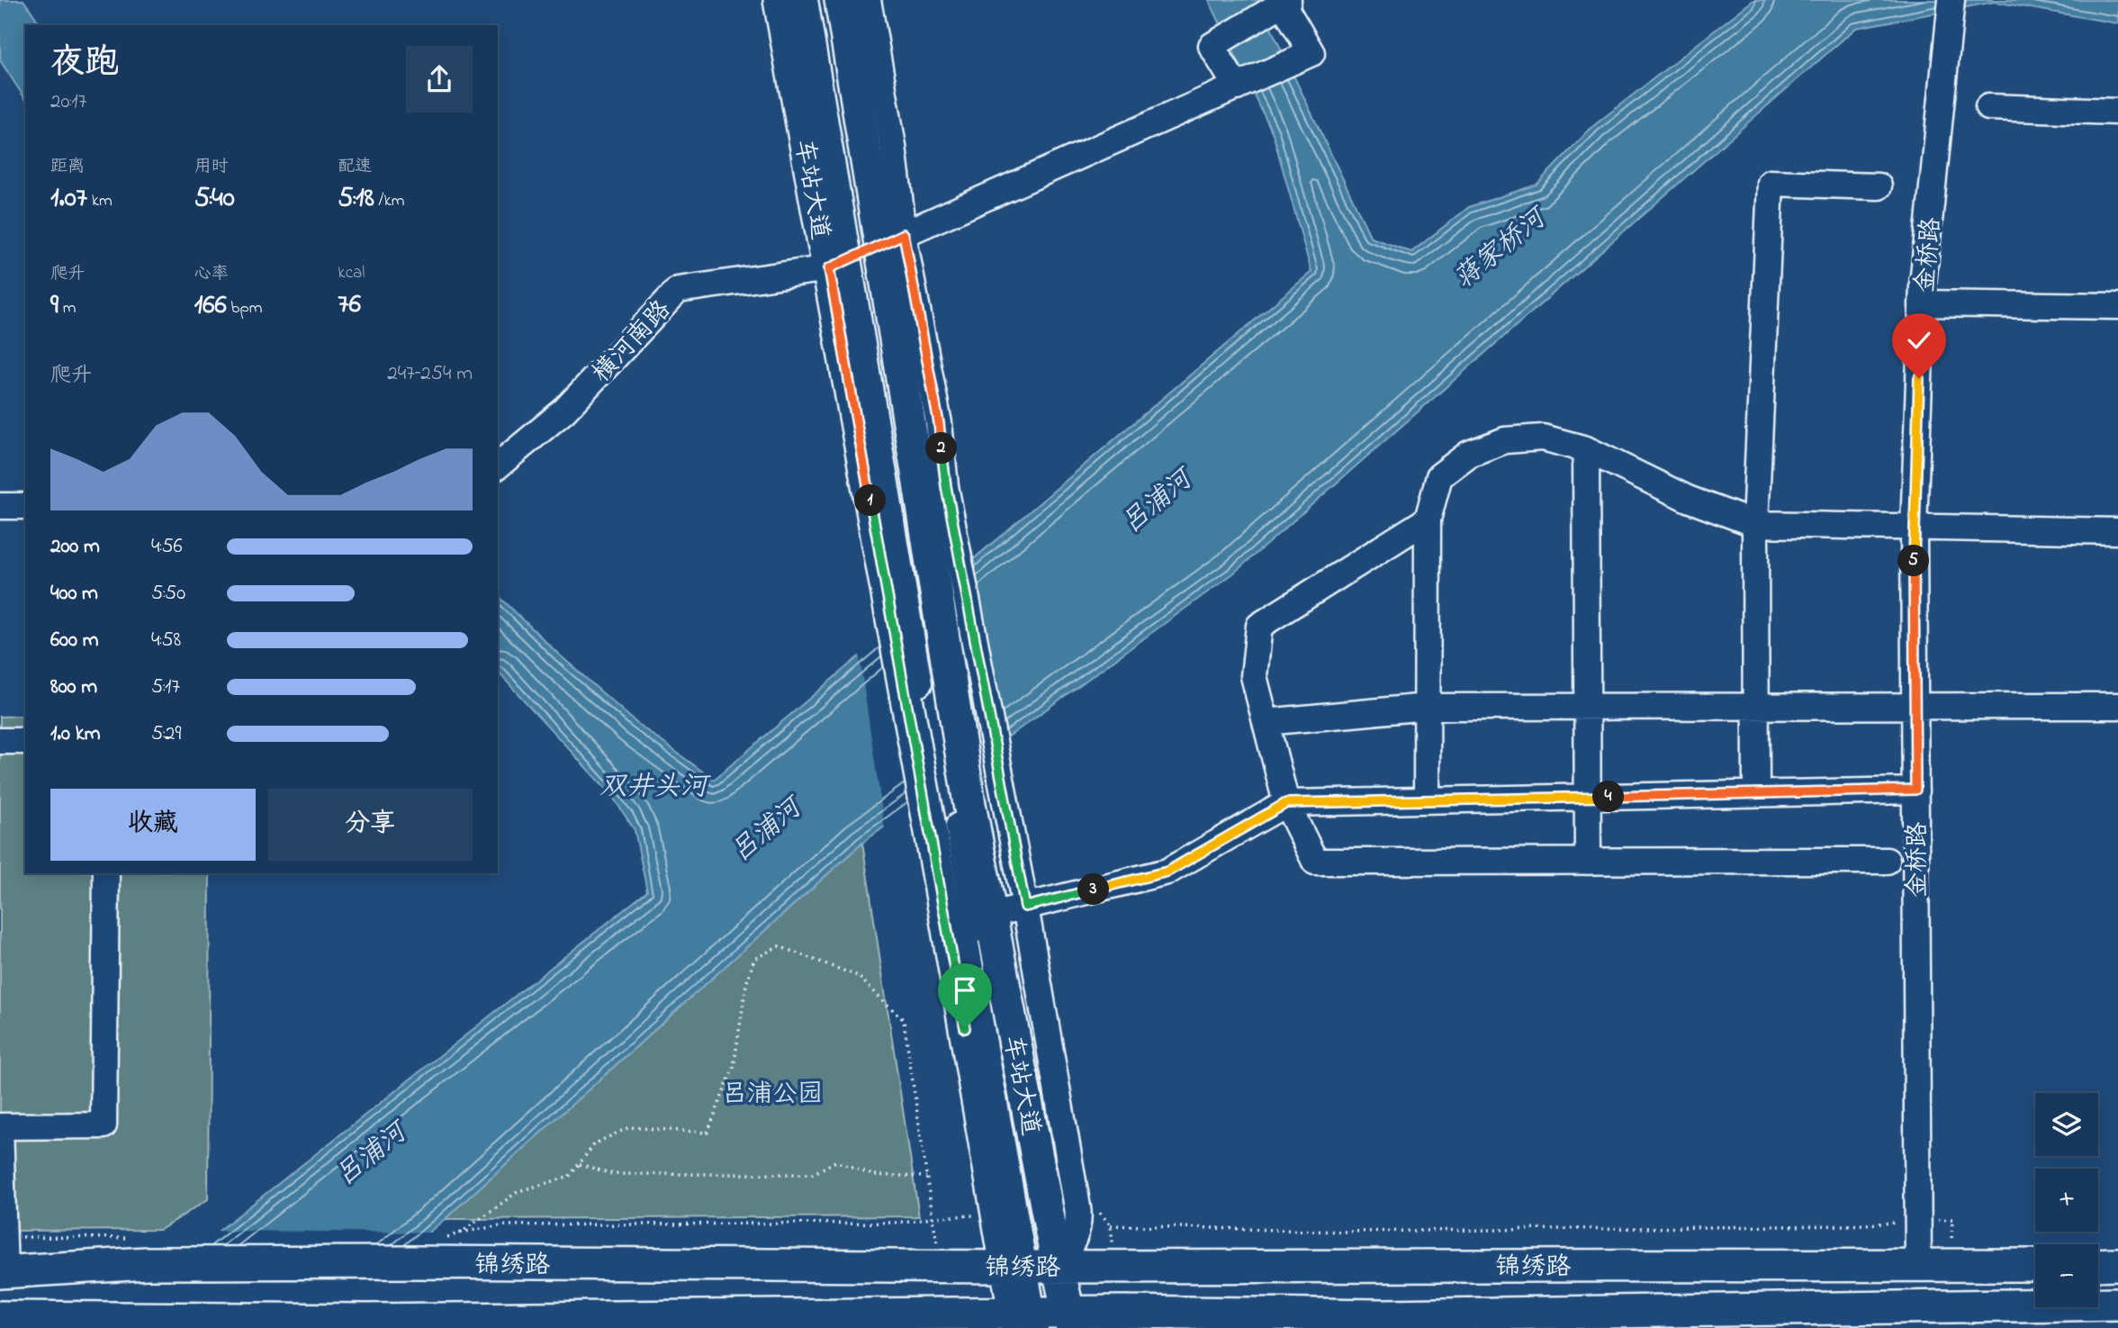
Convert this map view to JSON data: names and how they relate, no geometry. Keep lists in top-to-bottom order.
{
  "streets": {
    "main road": ["车站大道", "锦绣路"],
    "street": ["金桥路", "横河南路"]
  },
  "crossings": [
    ["车站大道", "横河南路"],
    ["车站大道", "锦绣路"],
    ["金桥路", "锦绣路"]
  ],
  "water": ["蒋家桥河", "吕浦河", "双井头河"],
  "parks": ["吕浦公园"],
  "page": {
    "heading": ["夜跑", "20:17"],
    "stats": [
      ["距离", "1.07 km"],
      ["用时", "5:40"],
      ["配速", "5:18 /km"],
      ["爬升", "9 m"],
      ["心率", "166 bpm"],
      ["kcal", "76"]
    ],
    "chart": ["爬升", "247–254 m"],
    "pins": [
      "2",
      "1",
      "5",
      "4",
      "3"
    ],
    "list": [
      {
        "name": "200 m",
        "note": "4:56"
      },
      {
        "name": "400 m",
        "note": "5:50"
      },
      {
        "name": "600 m",
        "note": "4:58"
      },
      {
        "name": "800 m",
        "note": "5:17"
      },
      {
        "name": "1.0 km",
        "note": "5:29"
      }
    ],
    "buttons": ["收藏", "分享"],
    "map_buttons": ["+", "−"]
  }
}
